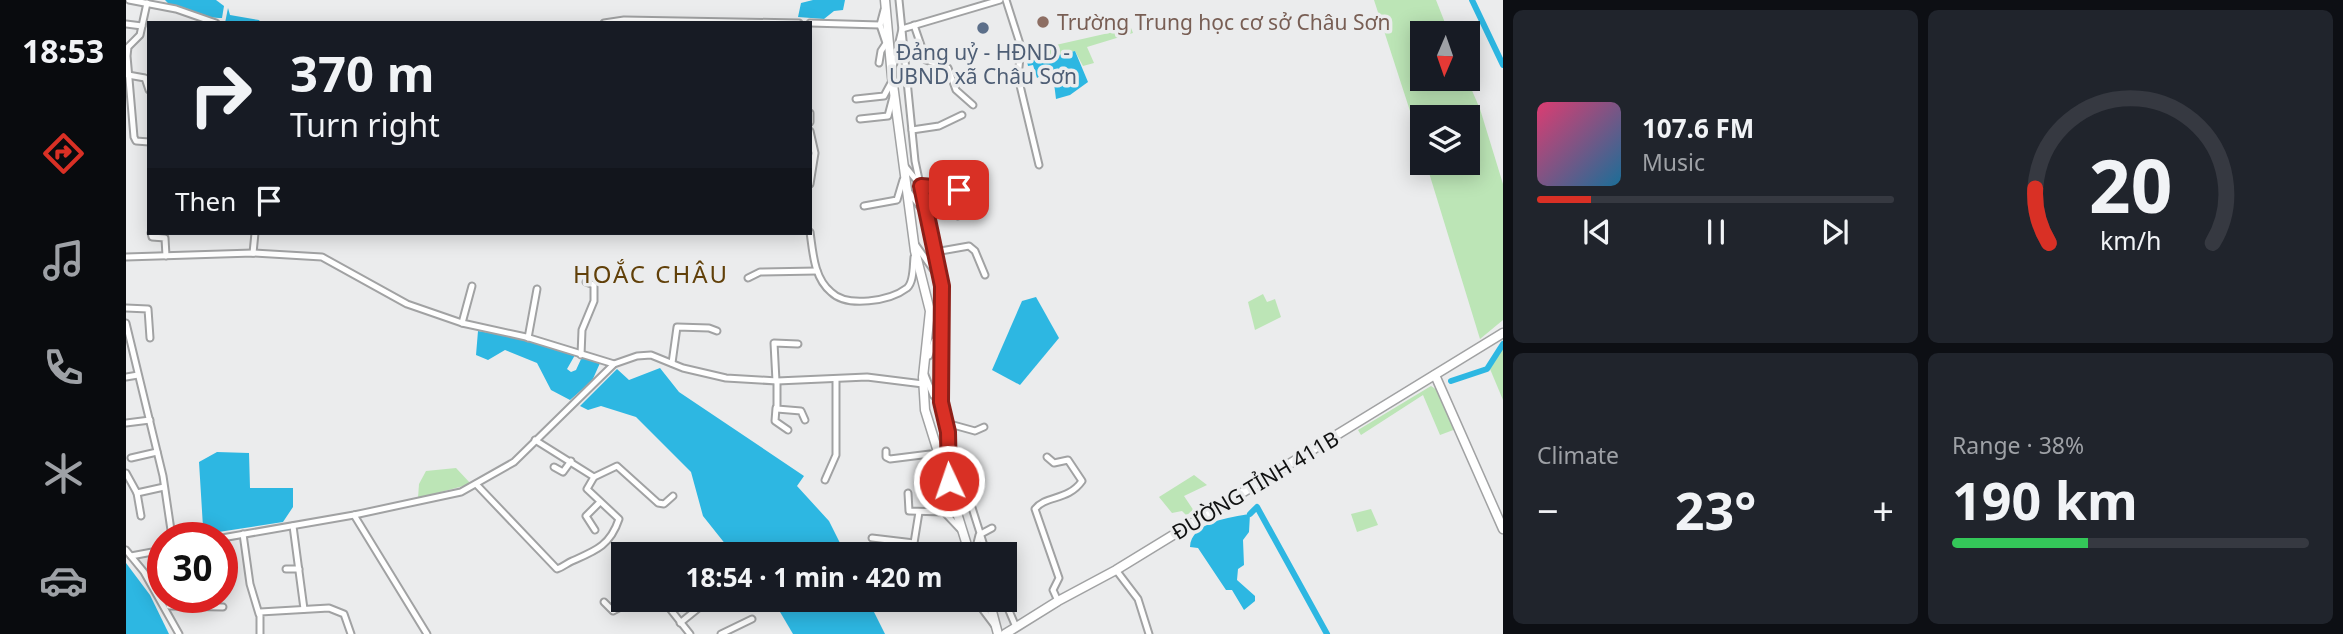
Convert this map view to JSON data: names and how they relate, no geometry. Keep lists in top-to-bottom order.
{
  "streets": {
    "main road": ["ĐƯỜNG TỈNH 411B"]
  },
  "districts": ["HOẮC CHÂU"],
  "places": ["Trường Trung học cơ sở Châu Sơn", "Đảng uỷ - HĐND - UBND xã Châu Sơn"],
  "north": "bottom",
  "page": {
    "tabs": "18:53",
    "turn": ["370 m", "Turn right"],
    "song": ["107.6 FM", "Music"],
    "then": "Then",
    "tile": [
      "Climate",
      ["Range · 38%", "190 km"]
    ],
    "heat": ["−", "23°", "+"],
    "limit": "30",
    "trip": "18:54 · 1 min · 420 m",
    "gauge": ["20", "km/h"]
  }
}
